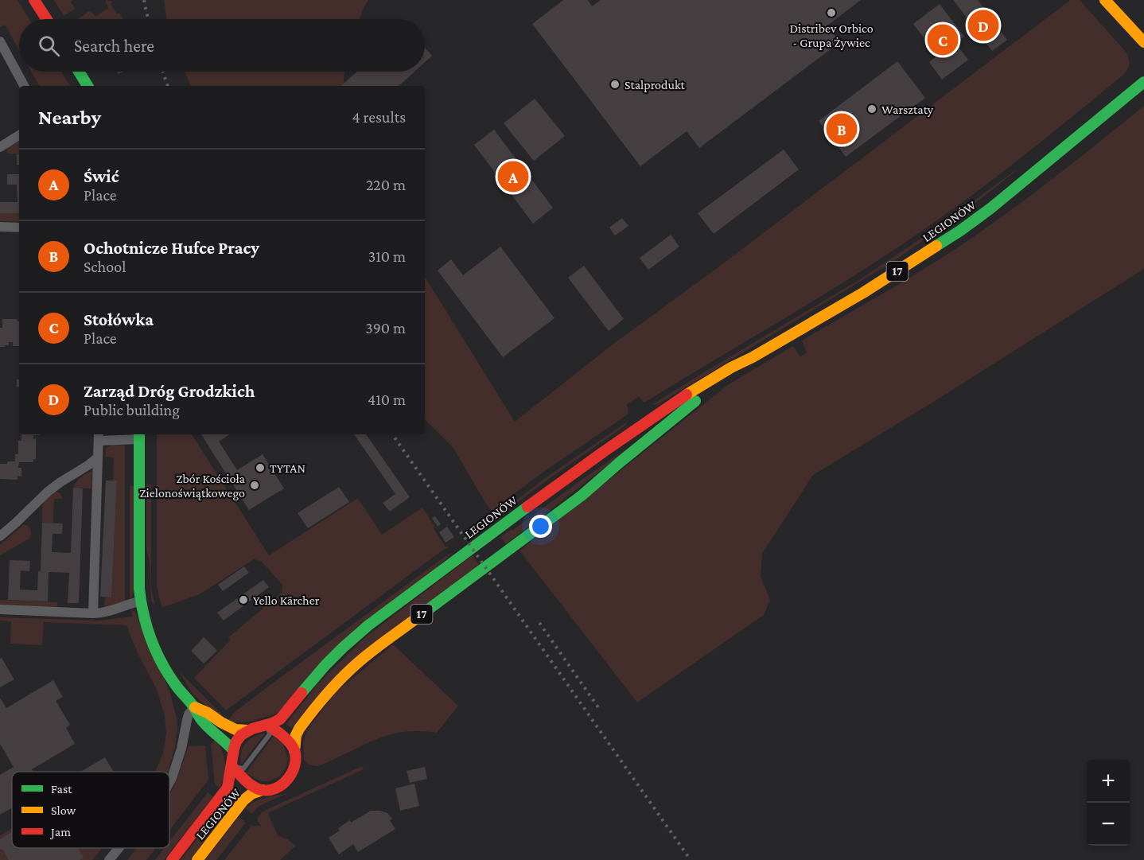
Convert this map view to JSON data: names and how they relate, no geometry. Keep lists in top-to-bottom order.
{
  "streets": {
    "main road": ["LEGIONÓW", "17"]
  },
  "crossings": [
    ["LEGIONÓW", "17"]
  ],
  "places": [
    "Distribev Orbico - Grupa Żywiec",
    "Stalprodukt",
    "Warsztaty",
    "TYTAN",
    "Zbór Kościoła Zielonoświątkowego",
    "Yello Kärcher"
  ],
  "legend": ["Fast", "Slow", "Jam"],
  "page": {
    "pins": [
      "D",
      "C",
      "B",
      "A"
    ],
    "search": "Search here",
    "heading": ["Nearby", "4 results"],
    "list": [
      {
        "mark": "A",
        "name": "Świć",
        "note": "Place",
        "value": "220 m"
      },
      {
        "mark": "B",
        "name": "Ochotnicze Hufce Pracy",
        "note": "School",
        "value": "310 m"
      },
      {
        "mark": "C",
        "name": "Stołówka",
        "note": "Place",
        "value": "390 m"
      },
      {
        "mark": "D",
        "name": "Zarząd Dróg Grodzkich",
        "note": "Public building",
        "value": "410 m"
      }
    ],
    "map_buttons": ["+", "−"]
  }
}
